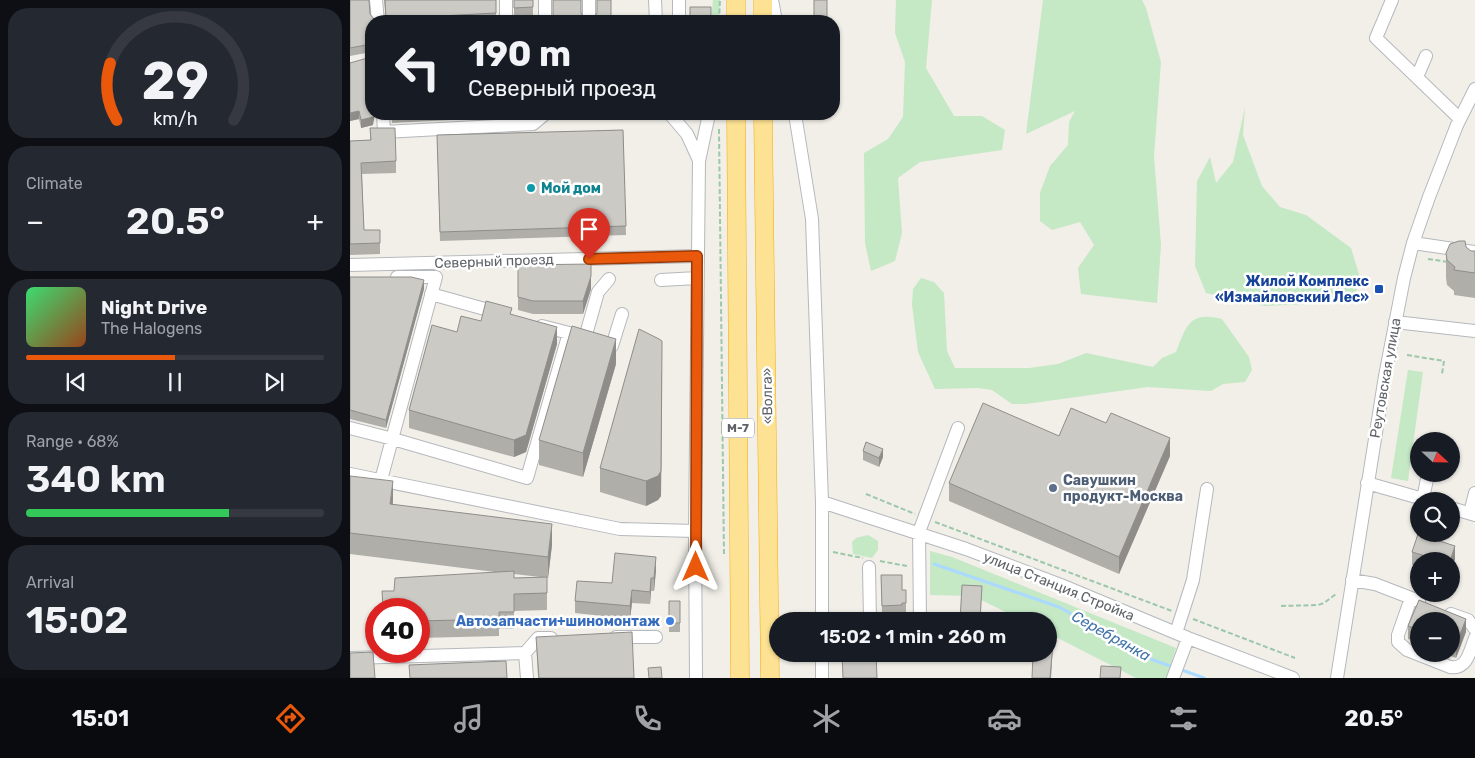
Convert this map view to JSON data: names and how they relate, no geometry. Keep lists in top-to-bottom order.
{
  "streets": {
    "highway": ["«Волга»", "М-7"],
    "street": ["Северный проезд", "Реутовская улица", "улица Станция Стройка"]
  },
  "water": ["Серебрянка"],
  "places": {
    "other": ["Мой дом", "Савушкин продукт-Москва", "Автозапчасти+шиномонтаж"],
    "transit": ["Жилой Комплекс «Измайловский Лес»"]
  },
  "north": "right",
  "page": {
    "turn": ["190 m", "Северный проезд"],
    "tile": [
      "Climate",
      ["Range · 68%", "340 km"],
      ["Arrival", "15:02"]
    ],
    "heat": ["−", "20.5°", "+"],
    "song": ["Night Drive", "The Halogens"],
    "map_buttons": ["+", "−"],
    "limit": "40",
    "trip": "15:02 · 1 min · 260 m",
    "tabs": ["15:01", "20.5°"],
    "gauge": ["29", "km/h"]
  }
}
